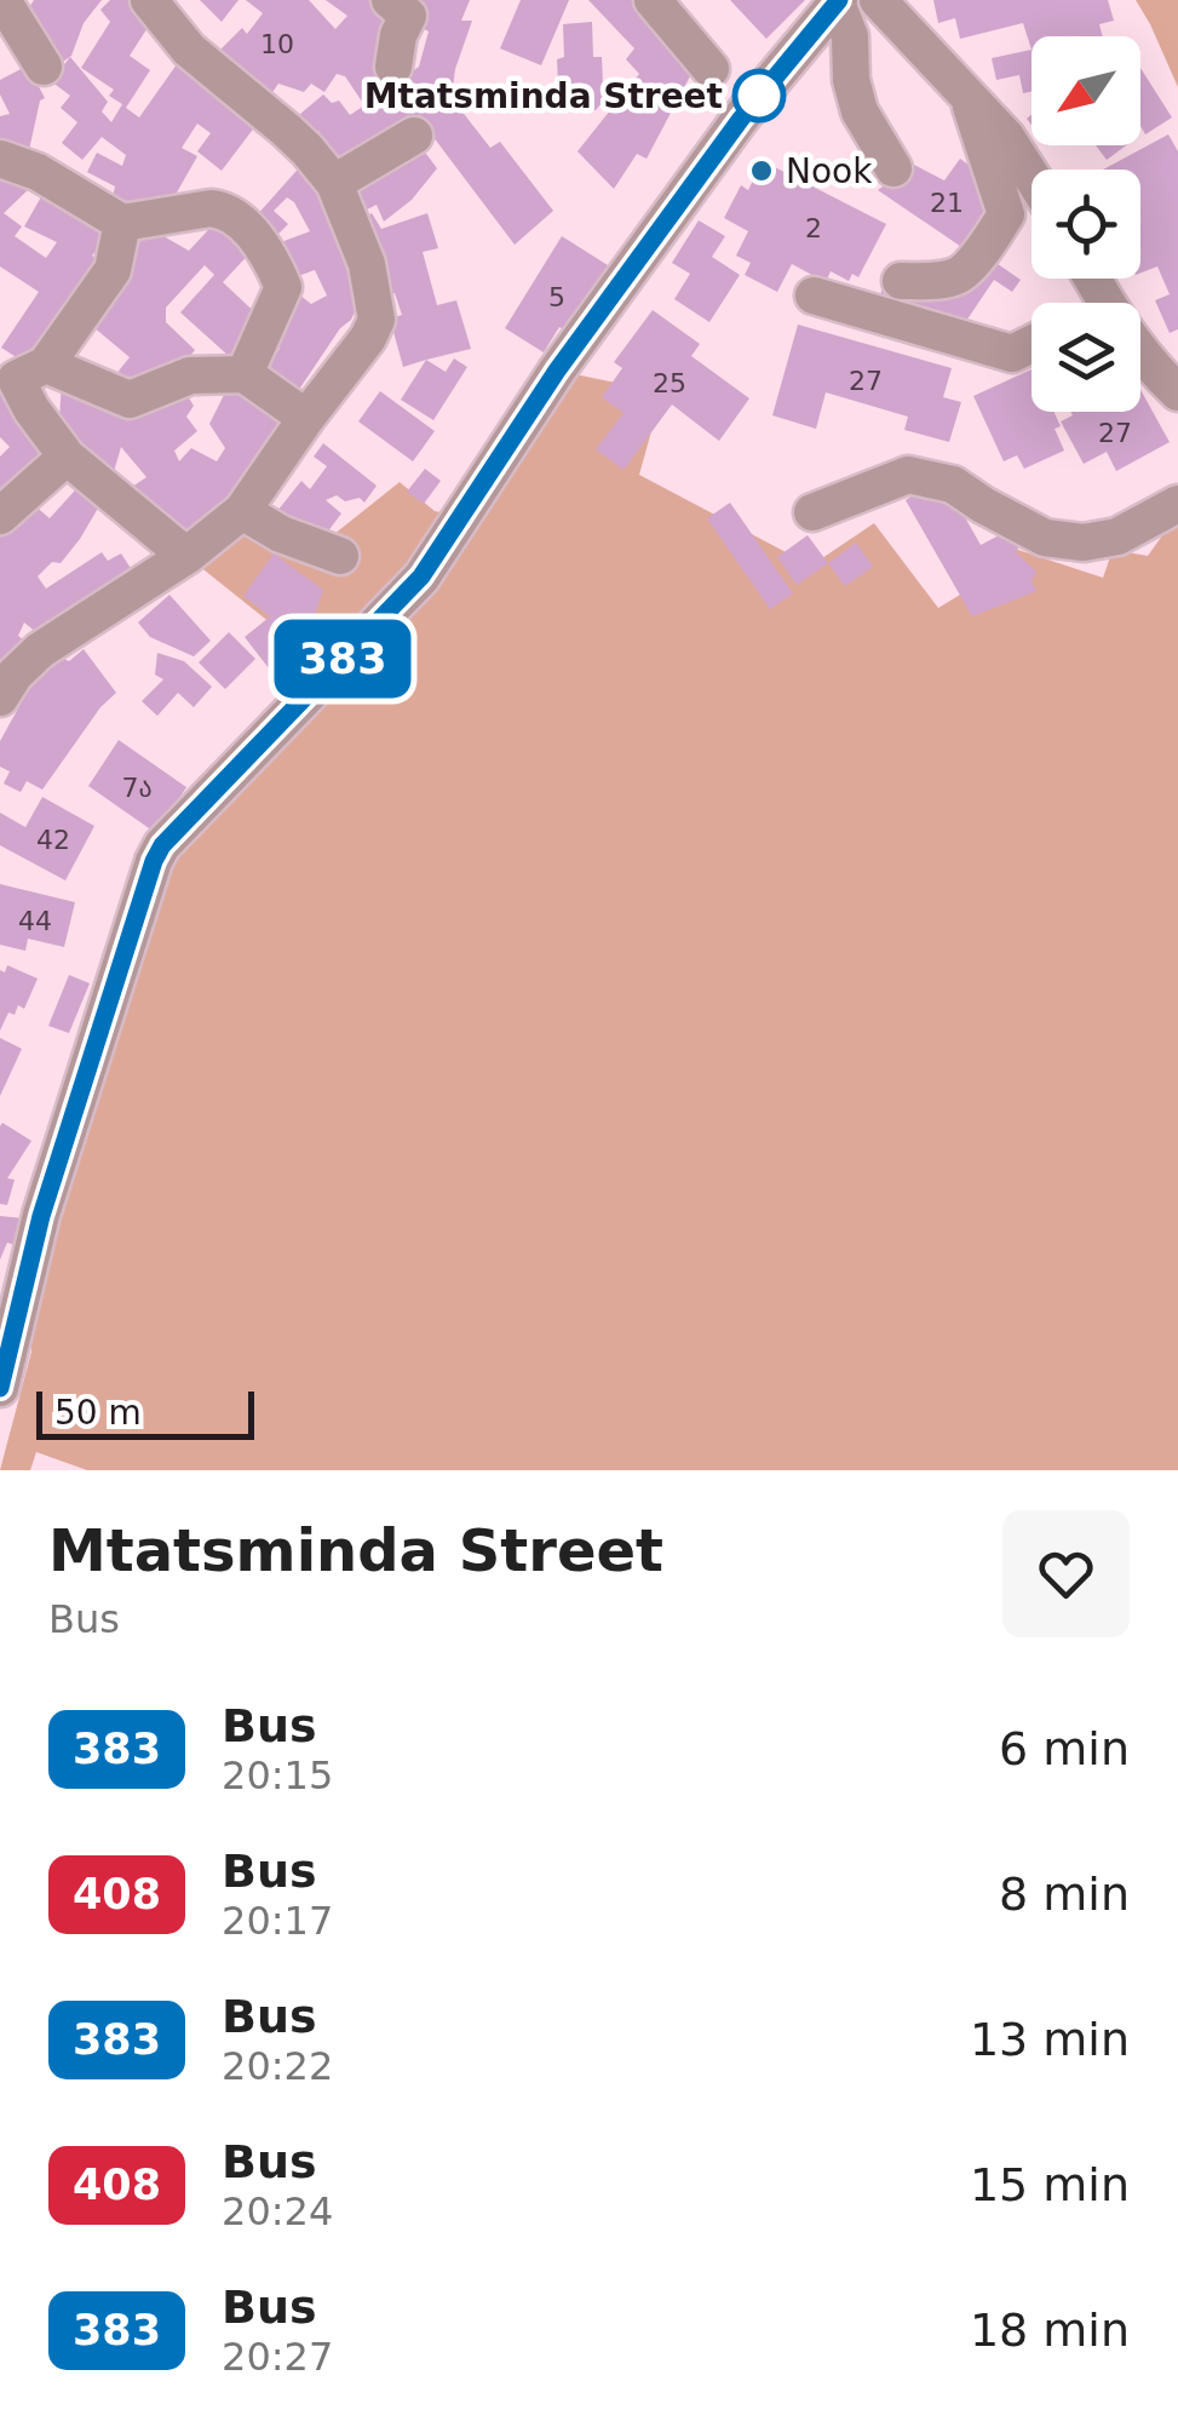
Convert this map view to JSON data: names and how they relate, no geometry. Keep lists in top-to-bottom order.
{
  "places": ["Mtatsminda Street", "Nook"],
  "lines": ["bus line 383"],
  "house_numbers": [
    "10",
    "21",
    "2",
    "5",
    "27",
    "25",
    "27",
    "7ა",
    "42",
    "44"
  ],
  "scale_bar": "50 m",
  "north": "bottom left",
  "page": {
    "on_map": "383",
    "scale": "50 m",
    "heading": ["Mtatsminda Street", "Bus"],
    "list": [
      {
        "mark": "383",
        "name": "Bus",
        "note": "20:15",
        "value": "6 min"
      },
      {
        "mark": "408",
        "name": "Bus",
        "note": "20:17",
        "value": "8 min"
      },
      {
        "mark": "383",
        "name": "Bus",
        "note": "20:22",
        "value": "13 min"
      },
      {
        "mark": "408",
        "name": "Bus",
        "note": "20:24",
        "value": "15 min"
      },
      {
        "mark": "383",
        "name": "Bus",
        "note": "20:27",
        "value": "18 min"
      }
    ]
  }
}
